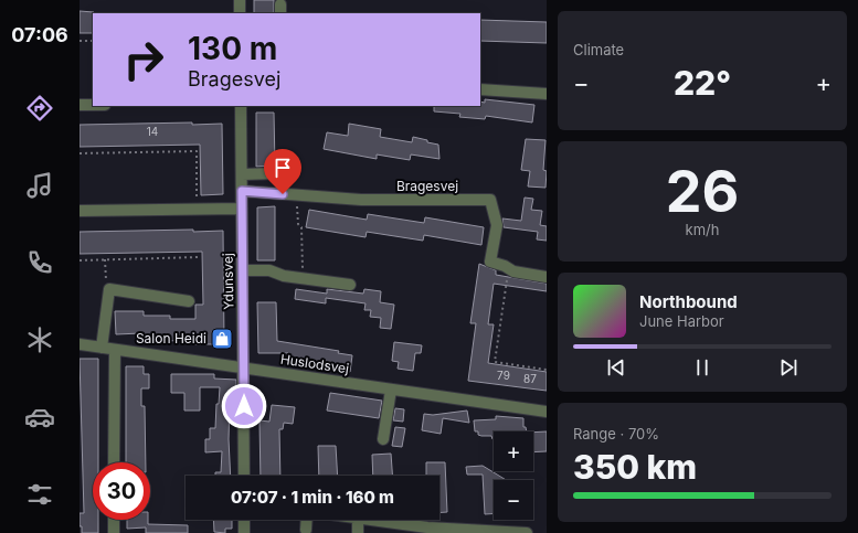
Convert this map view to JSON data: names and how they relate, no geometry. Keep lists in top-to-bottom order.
{
  "streets": {
    "street": ["Bragesvej", "Ydunsvej", "Huslodsvej"]
  },
  "crossings": [
    ["Bragesvej", "Ydunsvej"],
    ["Ydunsvej", "Huslodsvej"]
  ],
  "places": {
    "shop": ["Salon Heidi"]
  },
  "house_numbers": ["14", "79", "87"],
  "page": {
    "tabs": "07:06",
    "tile": [
      "Climate",
      ["26", "km/h"],
      ["Range · 70%", "350 km"]
    ],
    "turn": ["130 m", "Bragesvej"],
    "heat": ["−", "22°", "+"],
    "song": ["Northbound", "June Harbor"],
    "map_buttons": ["+", "−"],
    "limit": "30",
    "trip": "07:07 · 1 min · 160 m"
  }
}
